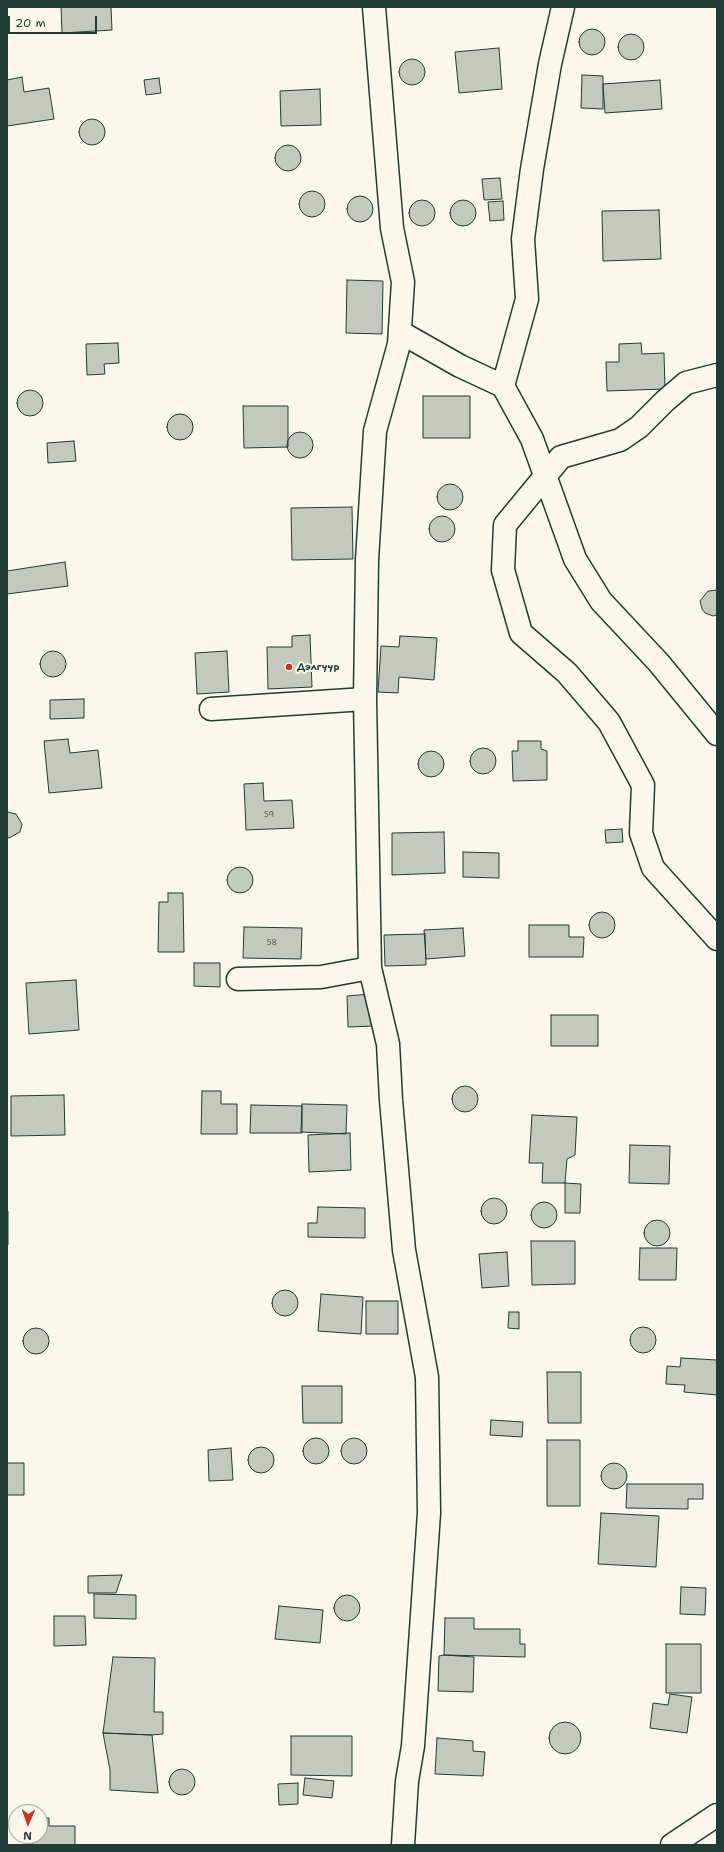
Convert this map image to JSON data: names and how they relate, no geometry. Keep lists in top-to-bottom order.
{
  "places": ["Дэлгүүр"],
  "house_numbers": ["59", "58"],
  "scale_bar": "20 m",
  "north": "bottom"
}
